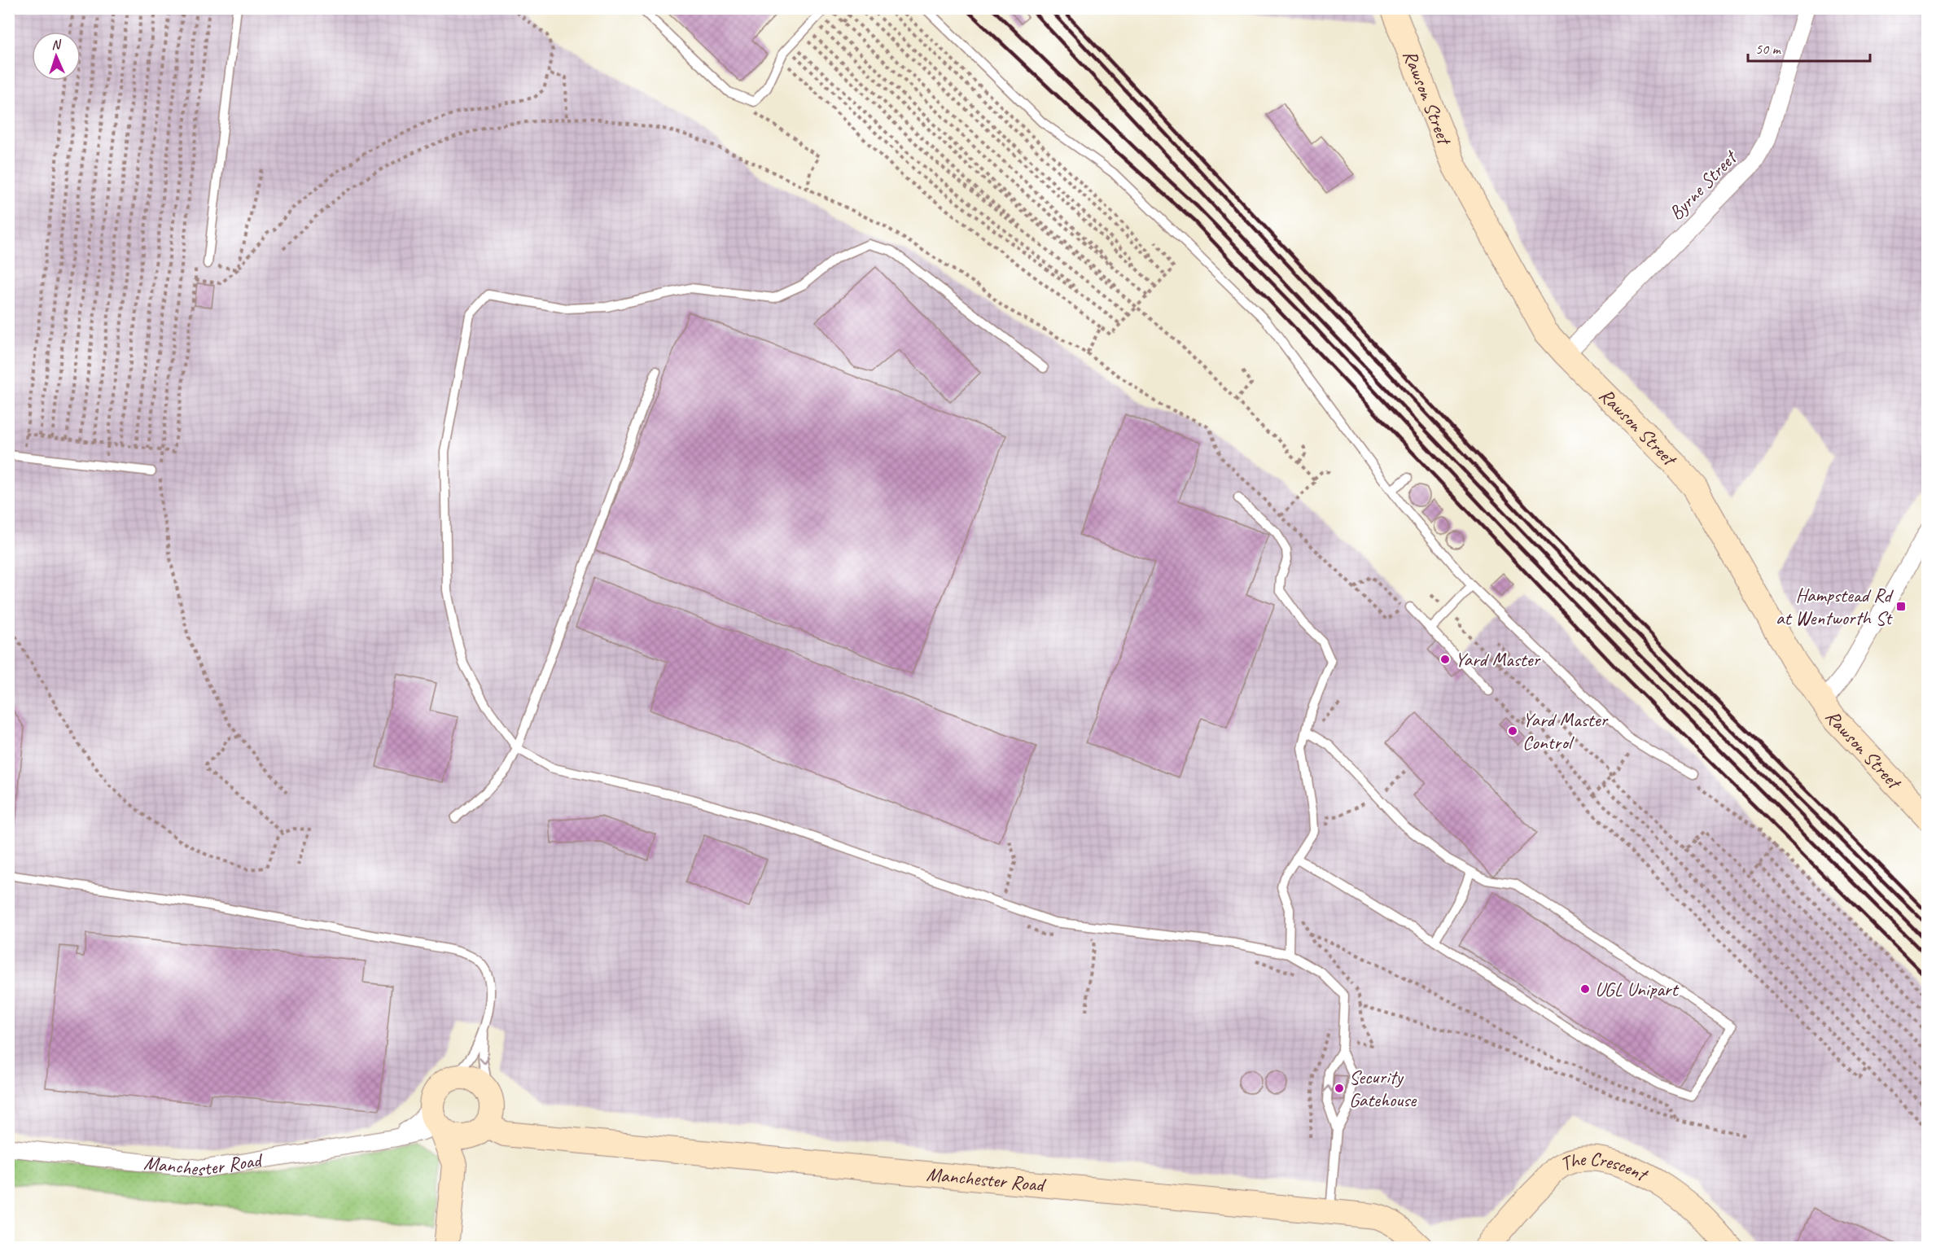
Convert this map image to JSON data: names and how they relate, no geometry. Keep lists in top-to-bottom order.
{
  "streets": {
    "main road": ["Rawson Street", "Manchester Road", "The Crescent"],
    "street": ["Byrne Street"]
  },
  "crossings": [
    ["Rawson Street", "Byrne Street"]
  ],
  "places": {
    "transit": ["Hampstead Rd at Wentworth St"],
    "other": [
      "Yard Master",
      "Yard Master Control",
      "UGL Unipart",
      "Security Gatehouse"
    ]
  },
  "scale_bar": "50 m",
  "north": "top"
}
